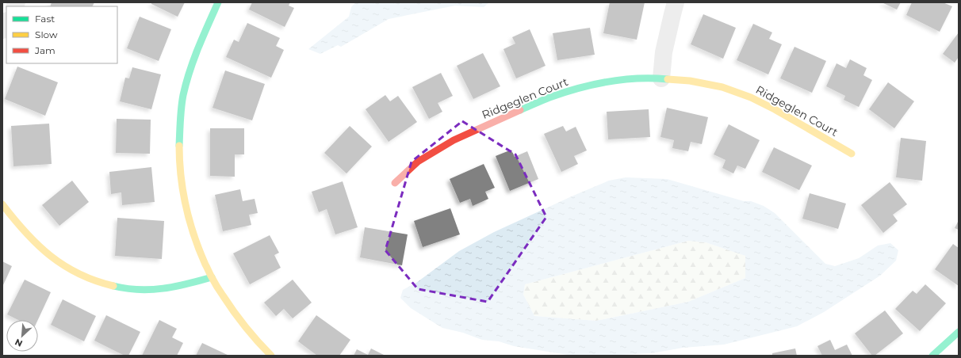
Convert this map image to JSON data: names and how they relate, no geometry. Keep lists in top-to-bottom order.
{
  "streets": {
    "street": ["Ridgeglen Court"]
  },
  "legend": ["Fast", "Slow", "Jam"],
  "north": "bottom left"
}
